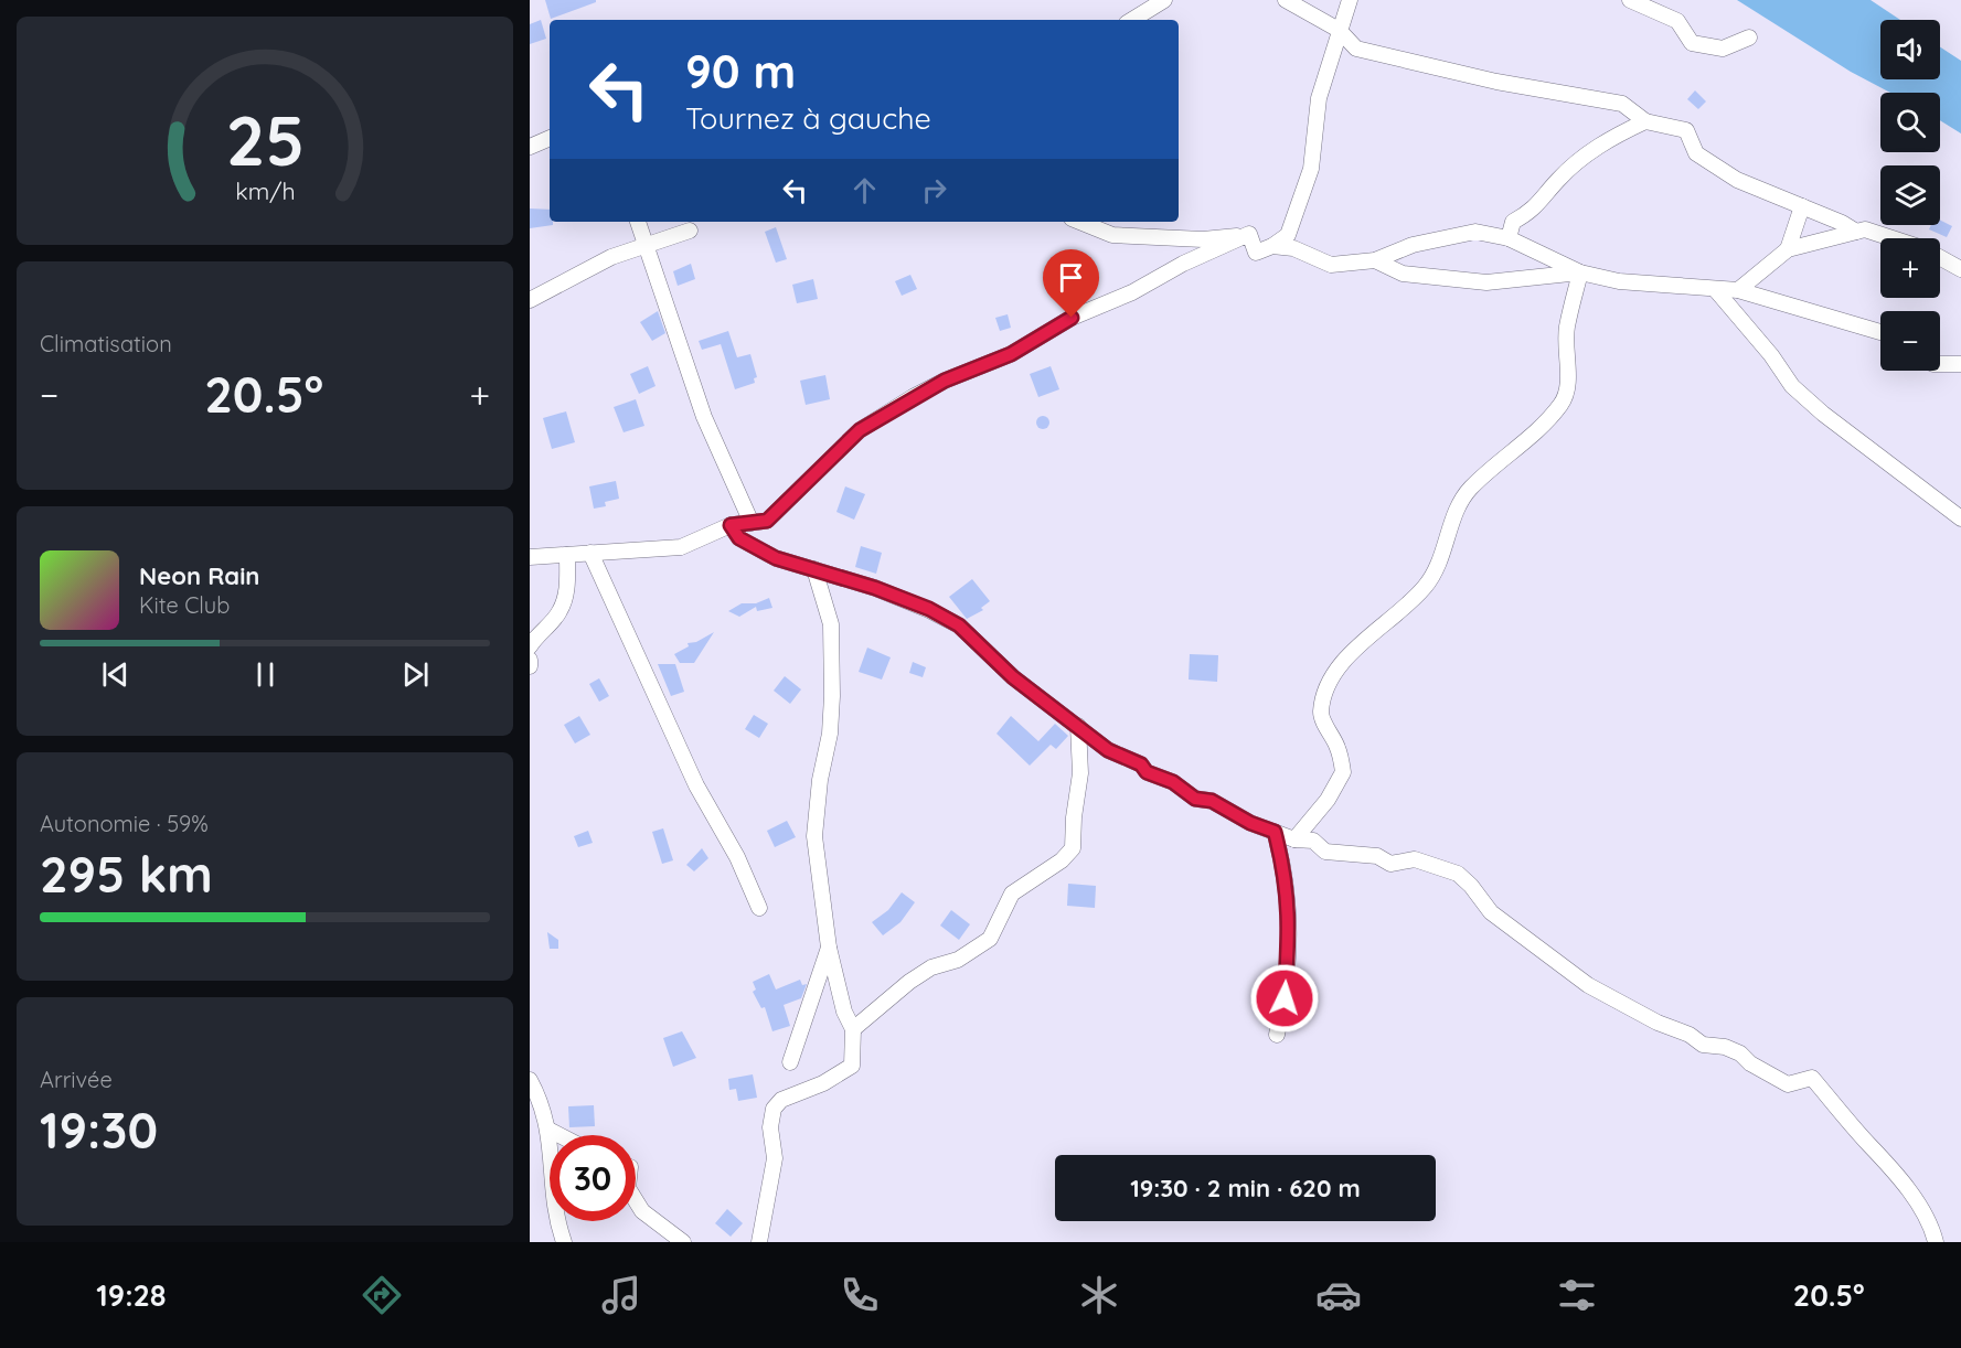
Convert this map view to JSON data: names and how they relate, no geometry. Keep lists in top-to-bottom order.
{
  "page": {
    "map_buttons": ["+", "−"],
    "turn": ["90 m", "Tournez à gauche"],
    "tile": [
      "Climatisation",
      ["Autonomie · 59%", "295 km"],
      ["Arrivée", "19:30"]
    ],
    "heat": ["−", "20.5°", "+"],
    "song": ["Neon Rain", "Kite Club"],
    "limit": "30",
    "trip": "19:30 · 2 min · 620 m",
    "tabs": ["19:28", "20.5°"],
    "gauge": ["25", "km/h"]
  }
}
